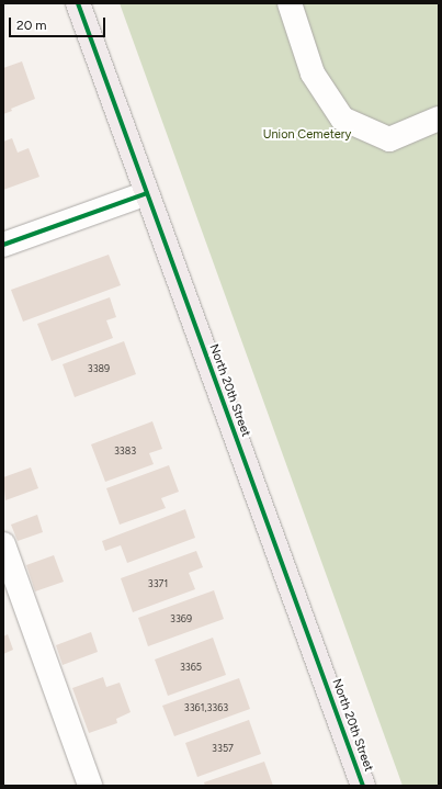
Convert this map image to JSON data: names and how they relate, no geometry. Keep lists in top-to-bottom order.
{
  "streets": {
    "main road": ["North 20th Street"]
  },
  "parks": ["Union Cemetery"],
  "house_numbers": [
    "3389",
    "3383",
    "3371",
    "3369",
    "3365",
    "3361,3363",
    "3357"
  ],
  "scale_bar": "20 m"
}
